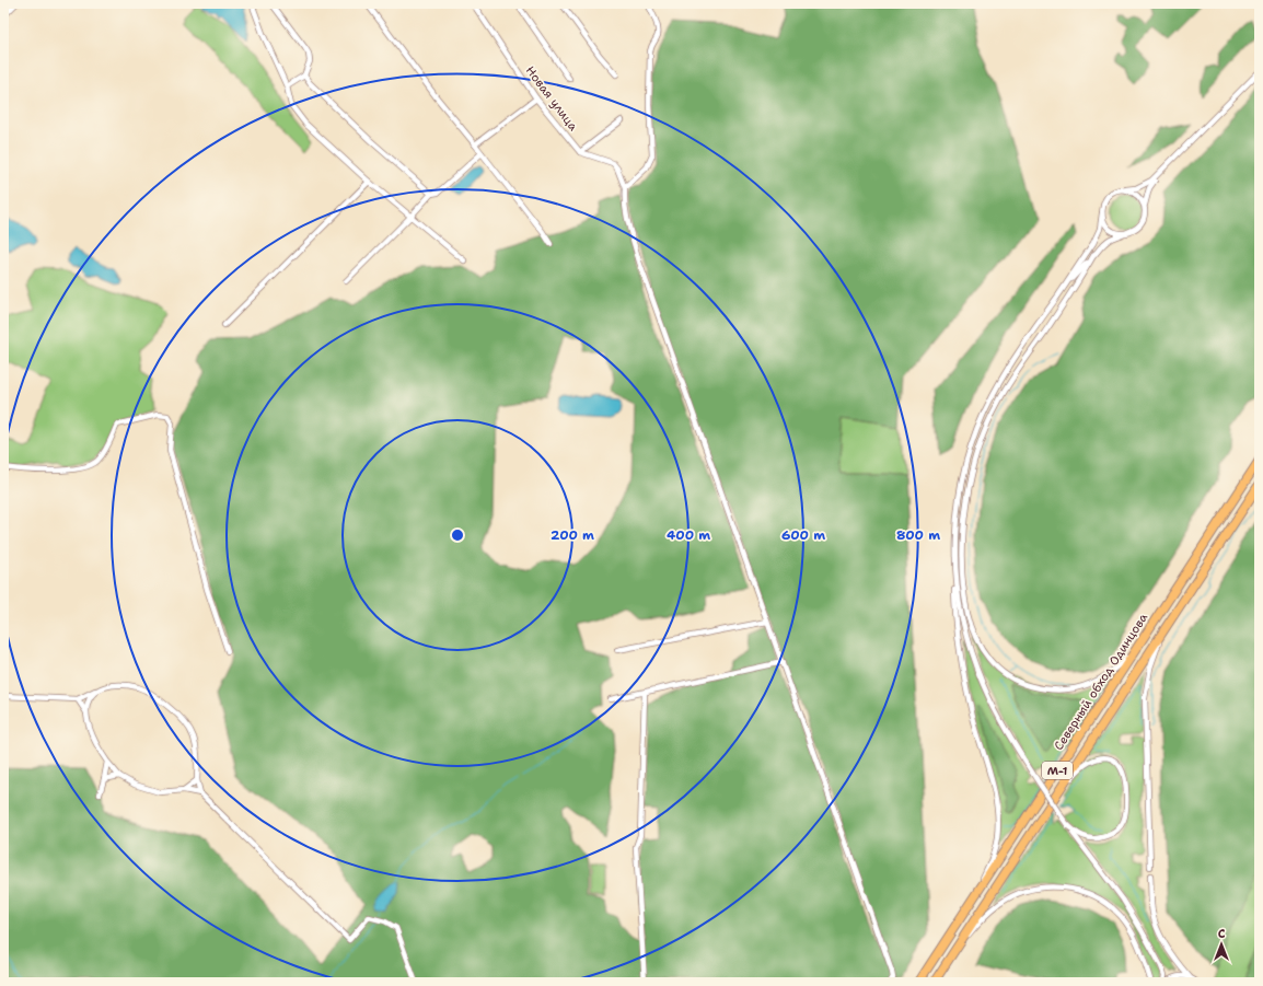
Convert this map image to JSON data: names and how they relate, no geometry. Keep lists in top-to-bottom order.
{
  "streets": {
    "highway": ["Северный обход Одинцова", "М-1"],
    "street": ["Новая улица"]
  },
  "north": "top",
  "rings": [
    "200 m",
    "400 m",
    "600 m",
    "800 m"
  ]
}
